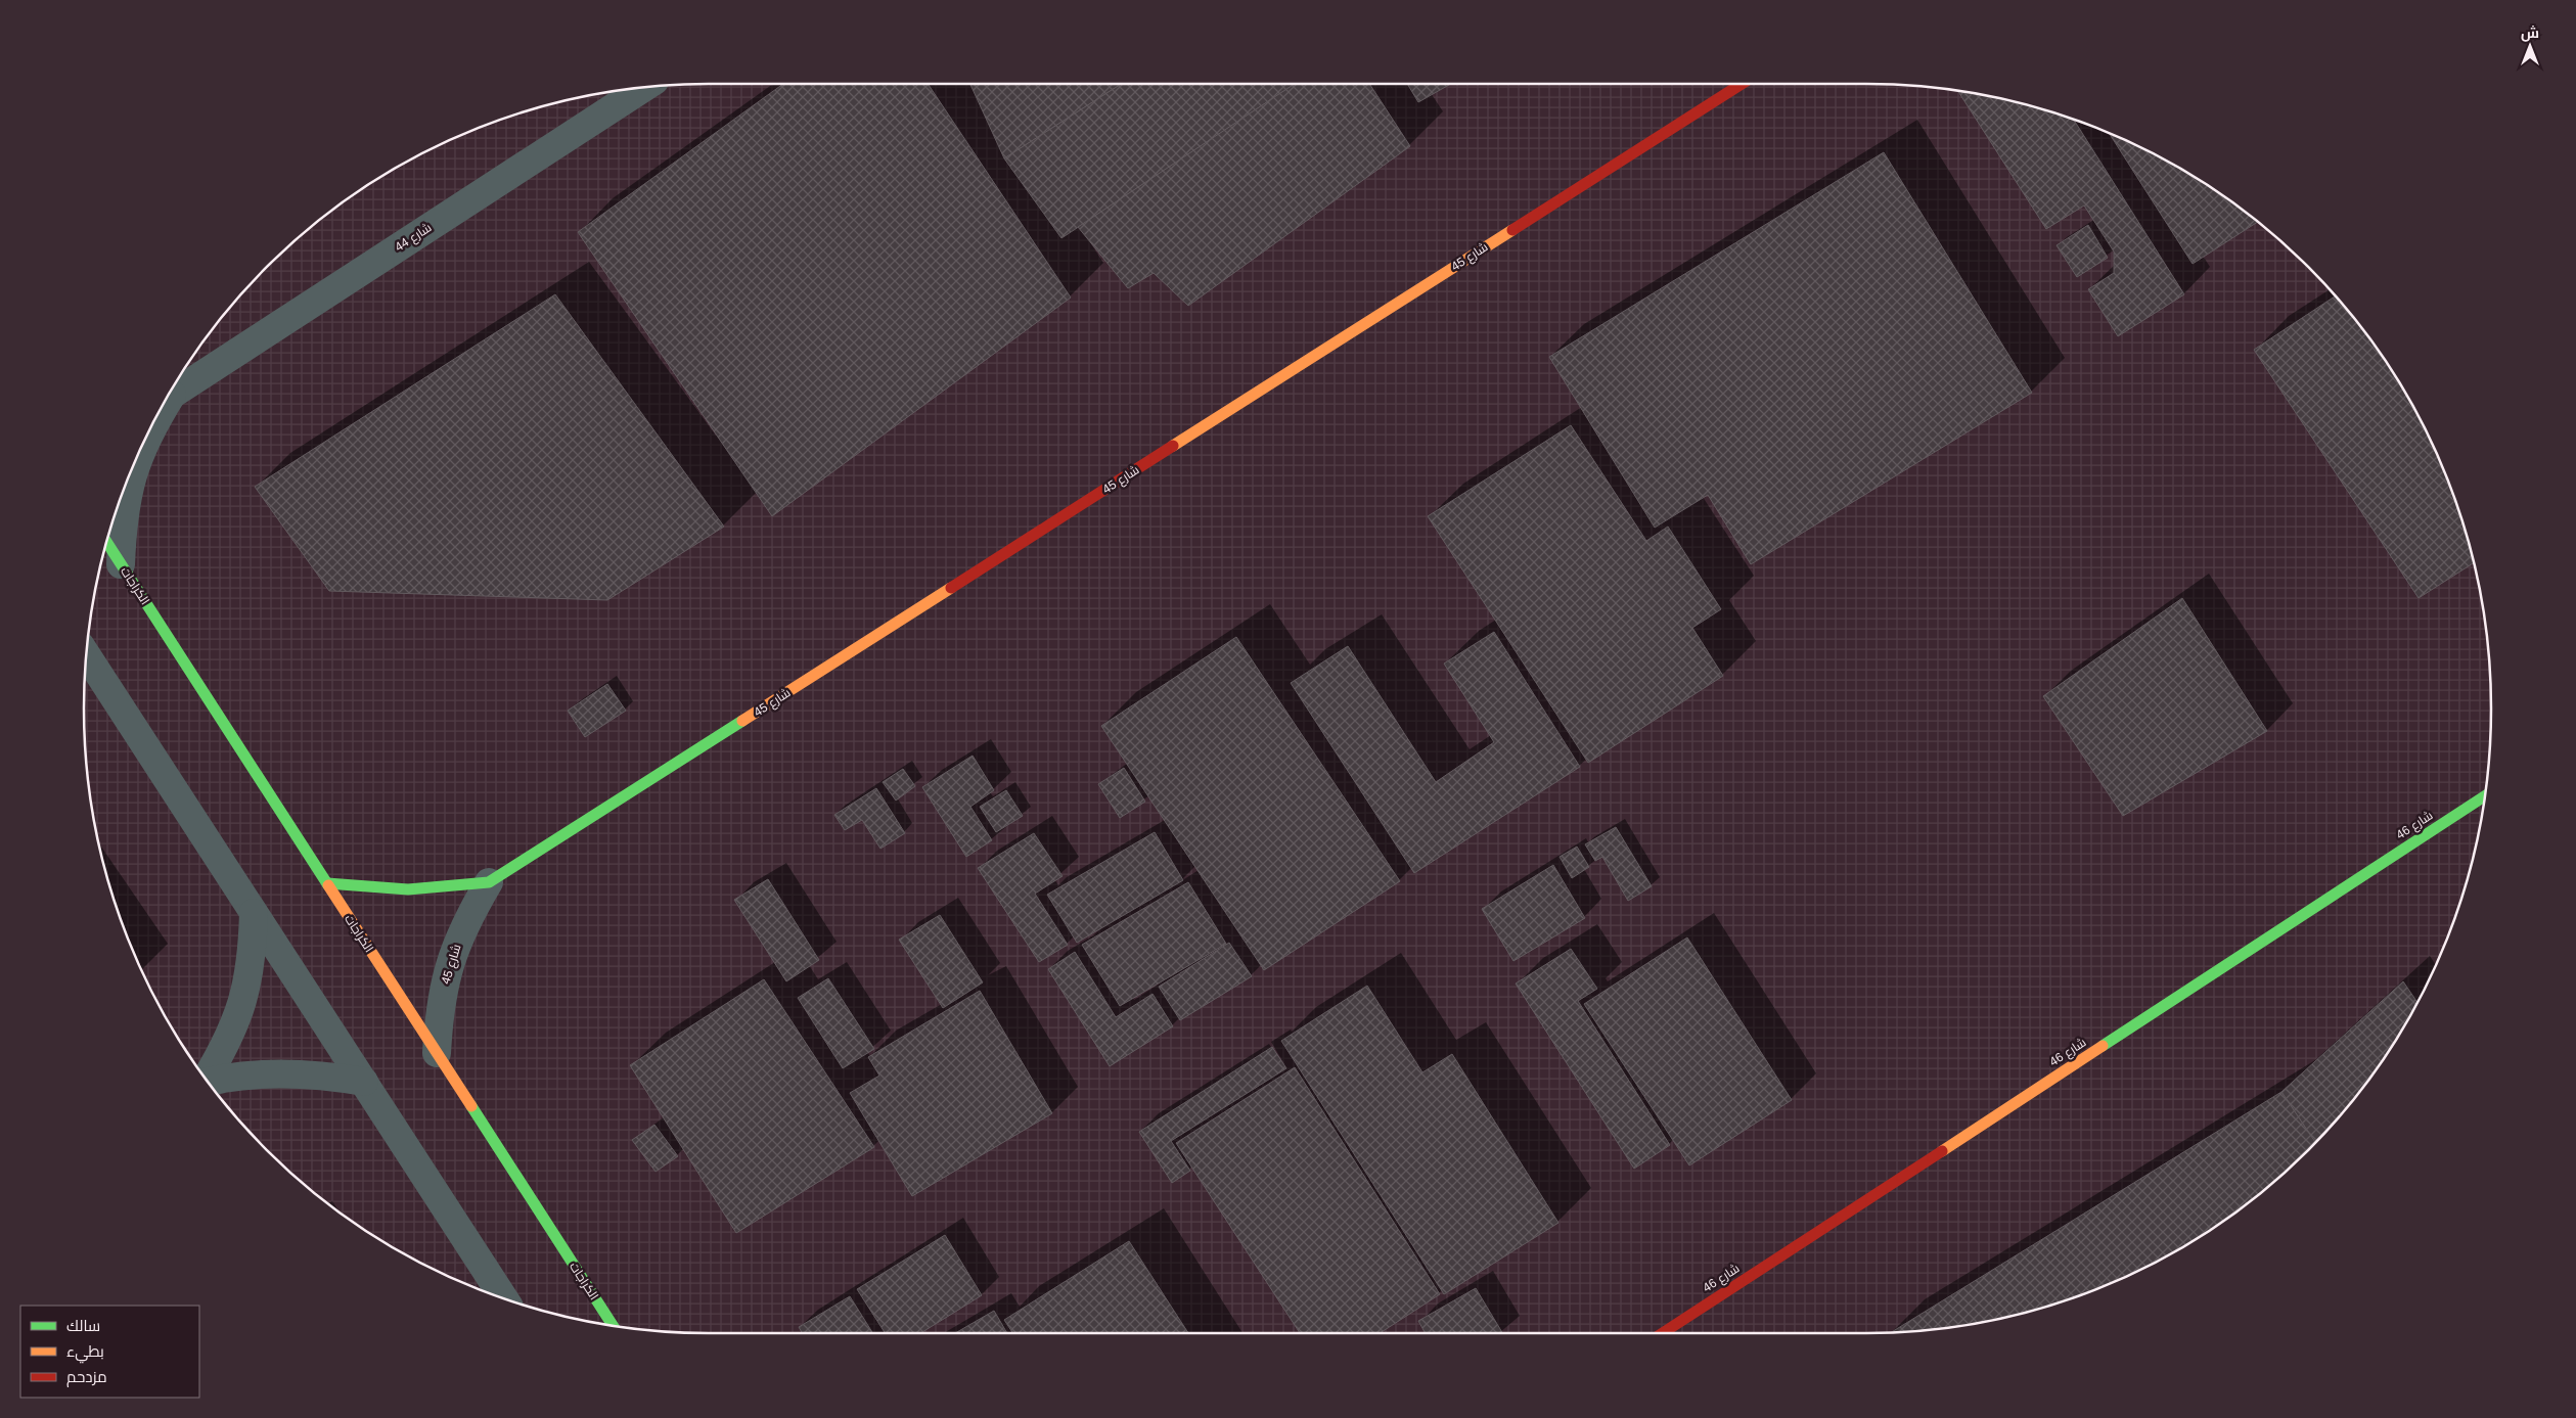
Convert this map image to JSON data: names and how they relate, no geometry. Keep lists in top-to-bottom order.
{
  "streets": {
    "street": [
      "شارع 44",
      "شارع 45",
      "الكراجات",
      "شارع 46"
    ]
  },
  "crossings": [
    ["شارع 44", "الكراجات"],
    ["شارع 45", "الكراجات"]
  ],
  "legend": ["سالك", "بطيء", "مزدحم"],
  "north": "top"
}
